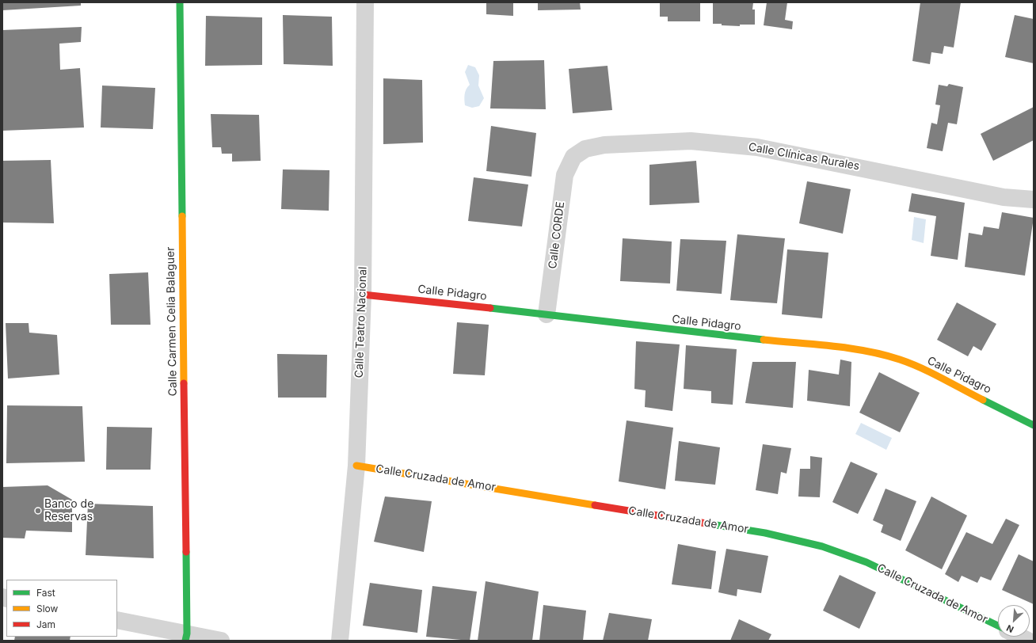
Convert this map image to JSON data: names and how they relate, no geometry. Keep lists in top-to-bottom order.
{
  "streets": {
    "street": [
      "Calle Clínicas Rurales",
      "Calle CORDE",
      "Calle Pidagro",
      "Calle Carmen Celia Balaguer",
      "Calle Teatro Nacional",
      "Calle Cruzada de Amor"
    ]
  },
  "crossings": [
    ["Calle Clínicas Rurales", "Calle CORDE"],
    ["Calle CORDE", "Calle Pidagro"],
    ["Calle Pidagro", "Calle Teatro Nacional"],
    ["Calle Teatro Nacional", "Calle Cruzada de Amor"]
  ],
  "places": ["Banco de Reservas"],
  "legend": ["Fast", "Slow", "Jam"],
  "north": "bottom left"
}
